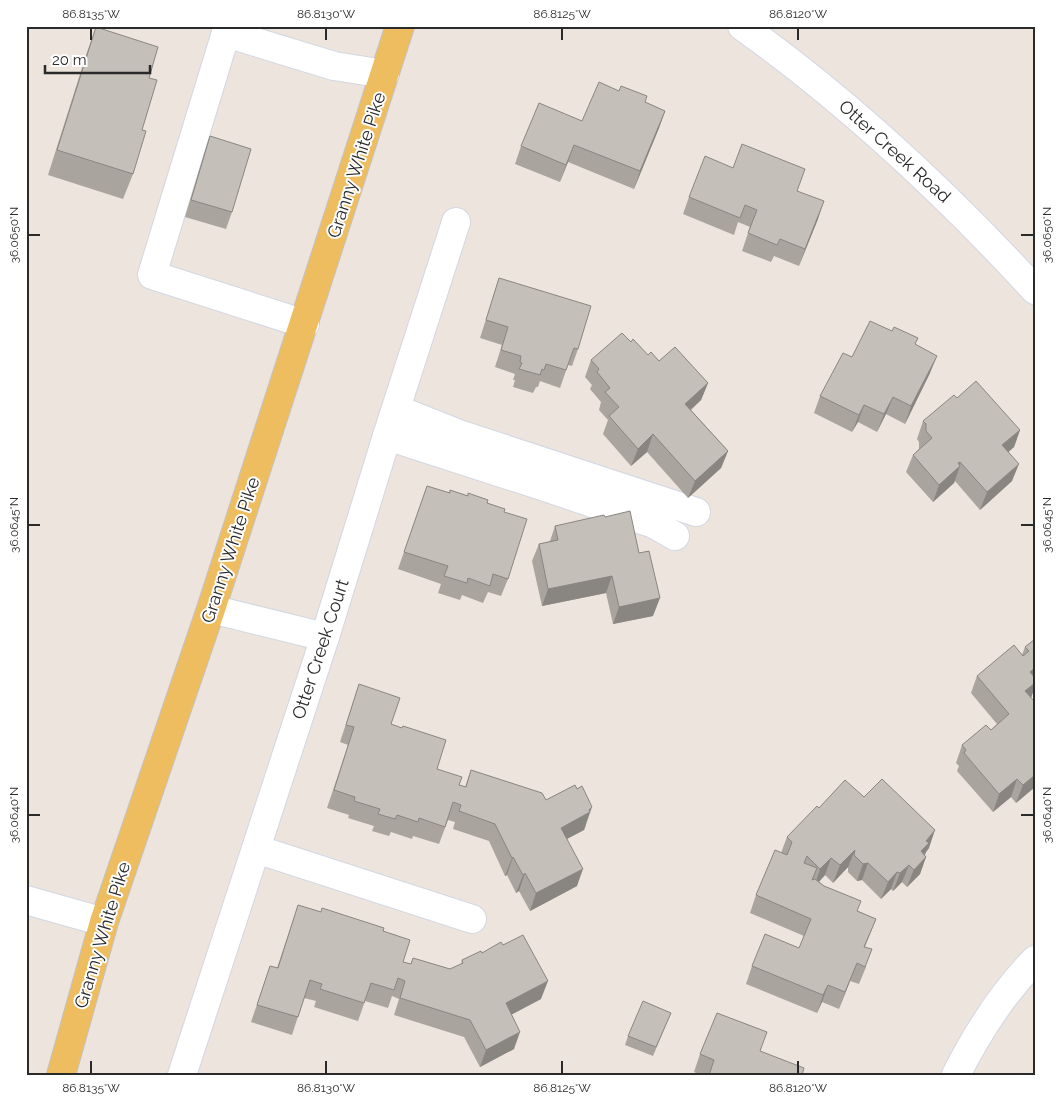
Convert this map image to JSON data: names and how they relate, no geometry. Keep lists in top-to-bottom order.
{
  "streets": {
    "main road": ["Granny White Pike"],
    "street": ["Otter Creek Road", "Otter Creek Court"]
  },
  "scale_bar": "20 m",
  "coordinates": [
    "86.8135°W",
    "86.8130°W",
    "86.8125°W",
    "86.8120°W",
    "36.0650°N",
    "36.0645°N",
    "36.0640°N"
  ]
}
